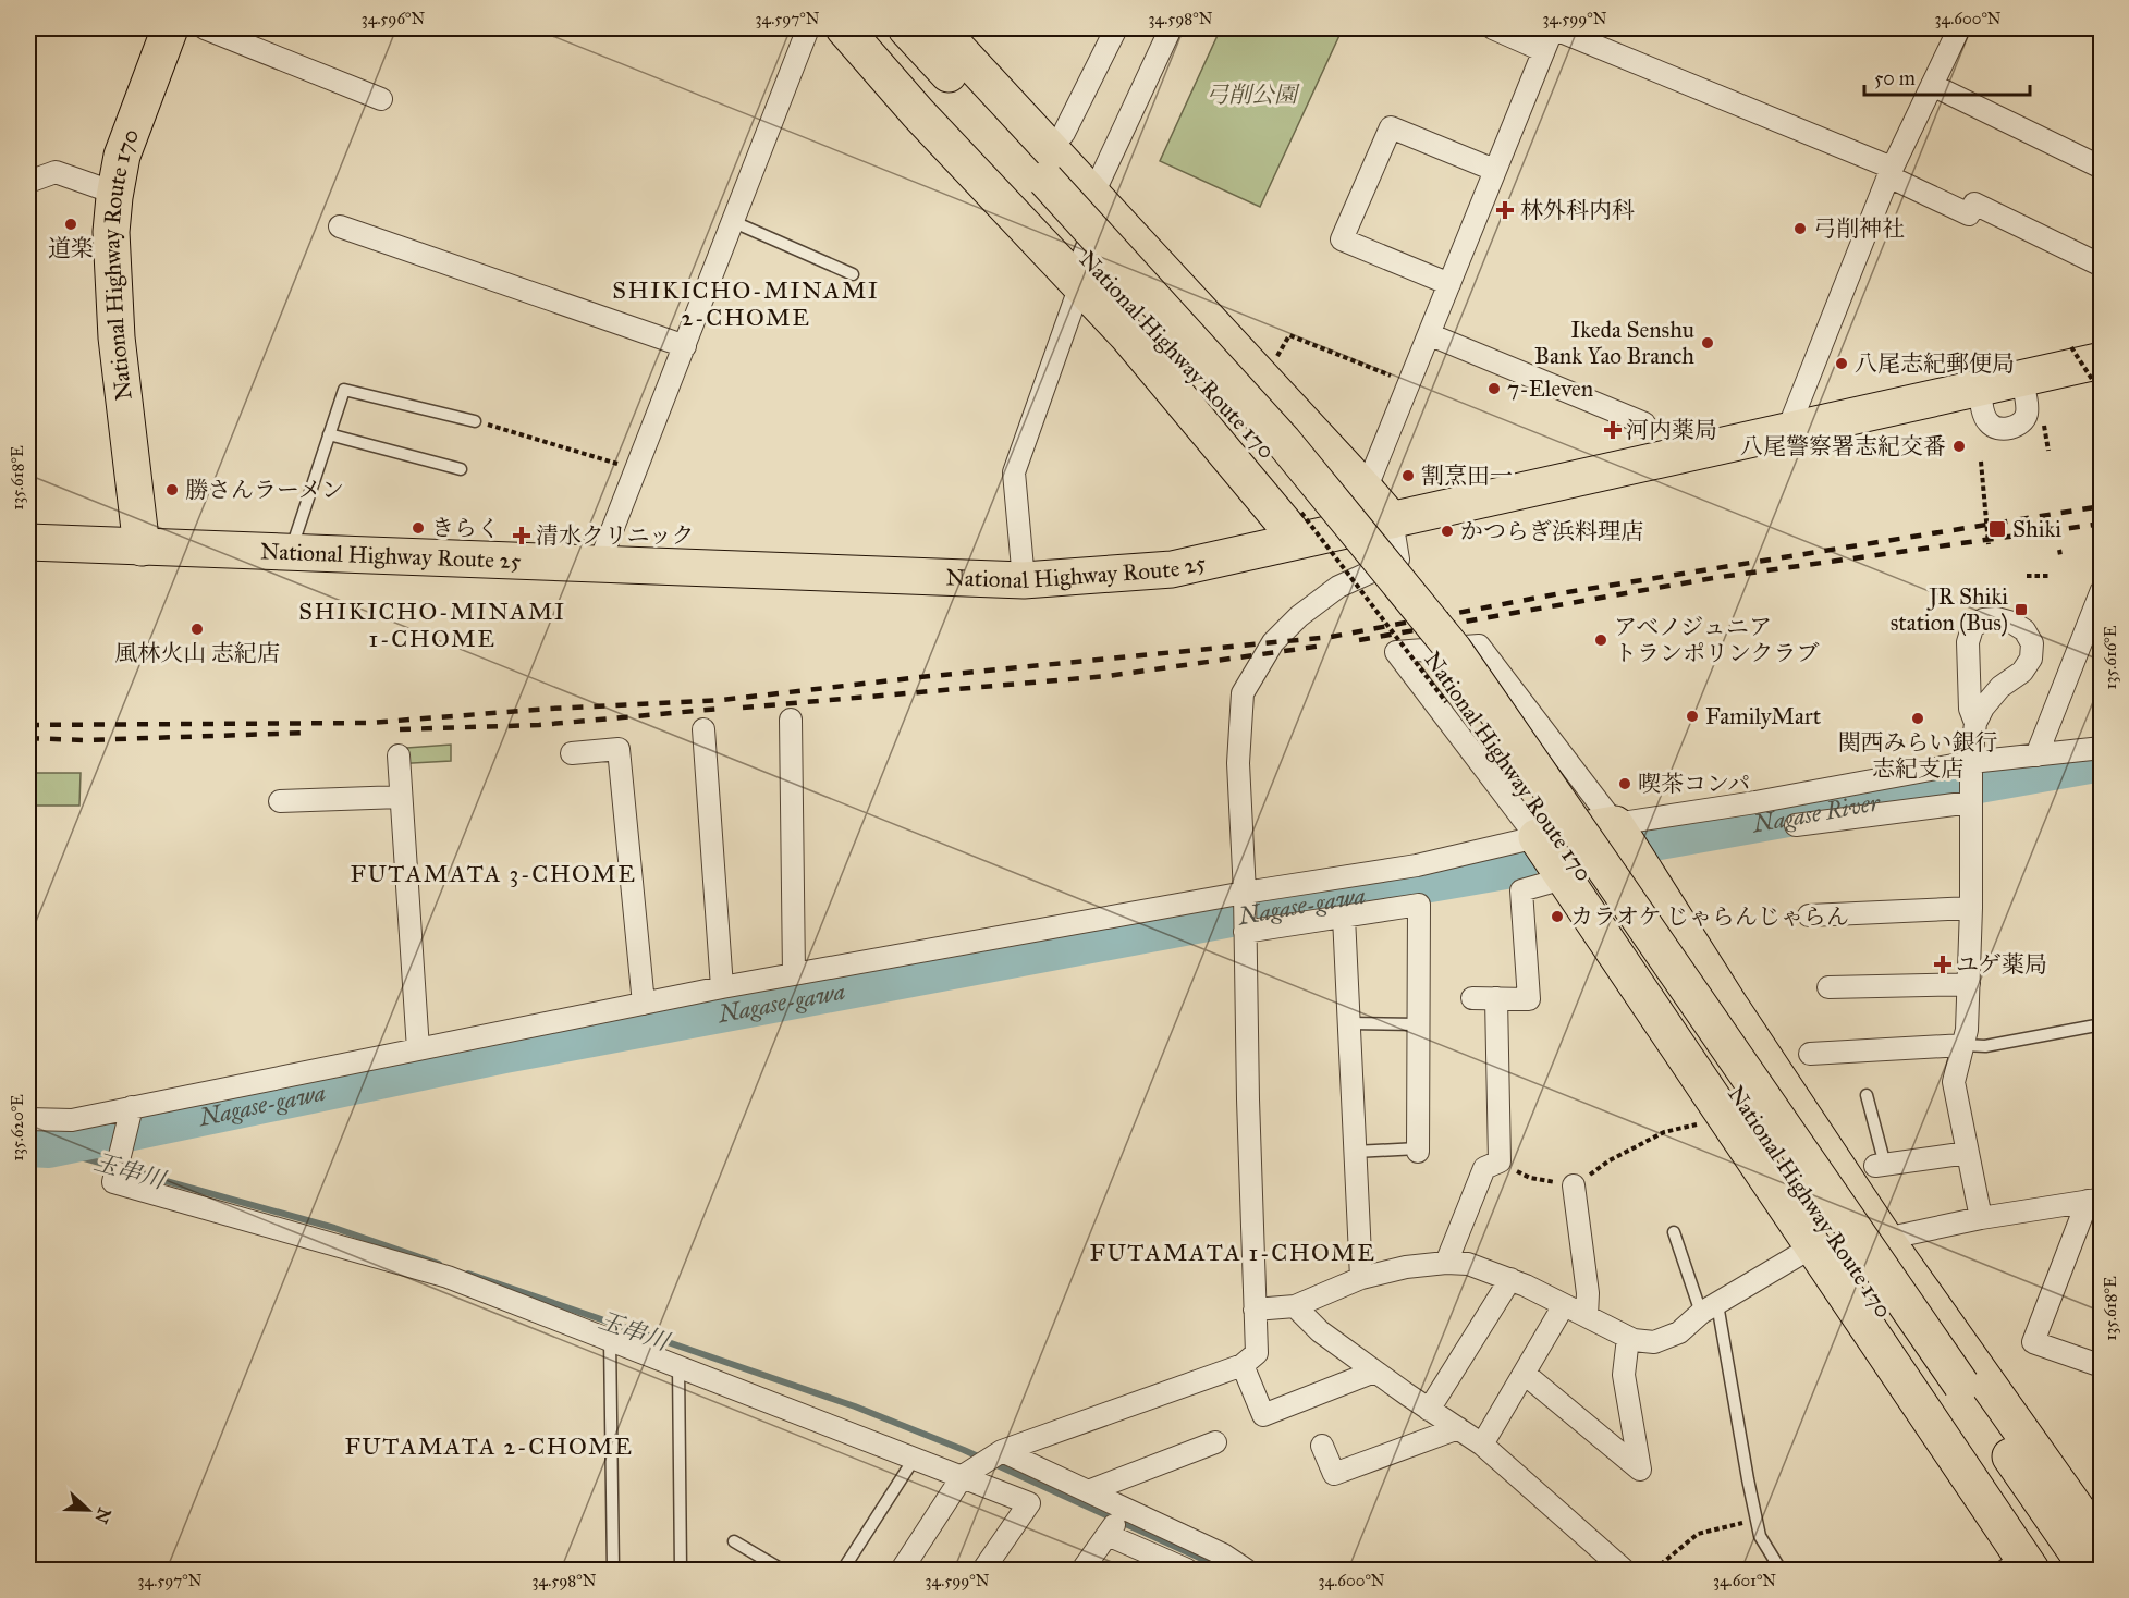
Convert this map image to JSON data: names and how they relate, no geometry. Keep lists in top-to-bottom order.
{
  "streets": {
    "highway": ["National Highway Route 170", "National Highway Route 25"]
  },
  "crossings": [
    ["National Highway Route 170", "National Highway Route 25"]
  ],
  "districts": [
    "SHIKICHO-MINAMI 2-CHOME",
    "SHIKICHO-MINAMI 1-CHOME",
    "FUTAMATA 3-CHOME",
    "FUTAMATA 1-CHOME",
    "FUTAMATA 2-CHOME"
  ],
  "water": ["Nagase River", "Nagase-gawa", "玉串川"],
  "parks": ["弓削公園"],
  "places": {
    "health": [
      "林外科内科",
      "河内薬局",
      "清水クリニック",
      "ユゲ薬局"
    ],
    "other": [
      "道楽",
      "弓削神社",
      "Ikeda Senshu Bank Yao Branch",
      "八尾志紀郵便局",
      "7-Eleven",
      "八尾警察署志紀交番",
      "割烹田一",
      "勝さんラーメン",
      "きらく",
      "かつらぎ浜料理店",
      "風林火山 志紀店",
      "アベノジュニア トランポリンクラブ",
      "FamilyMart",
      "関西みらい銀行 志紀支店",
      "喫茶コンパ",
      "カラオケ じゃらんじゃらん"
    ],
    "transit": ["Shiki", "JR Shiki station (Bus)"]
  },
  "scale_bar": "50 m",
  "north": "right",
  "coordinates": [
    "34.596°N",
    "34.597°N",
    "34.598°N",
    "34.599°N",
    "34.600°N",
    "135.618°E",
    "135.616°E",
    "135.620°E",
    "34.601°N"
  ]
}
